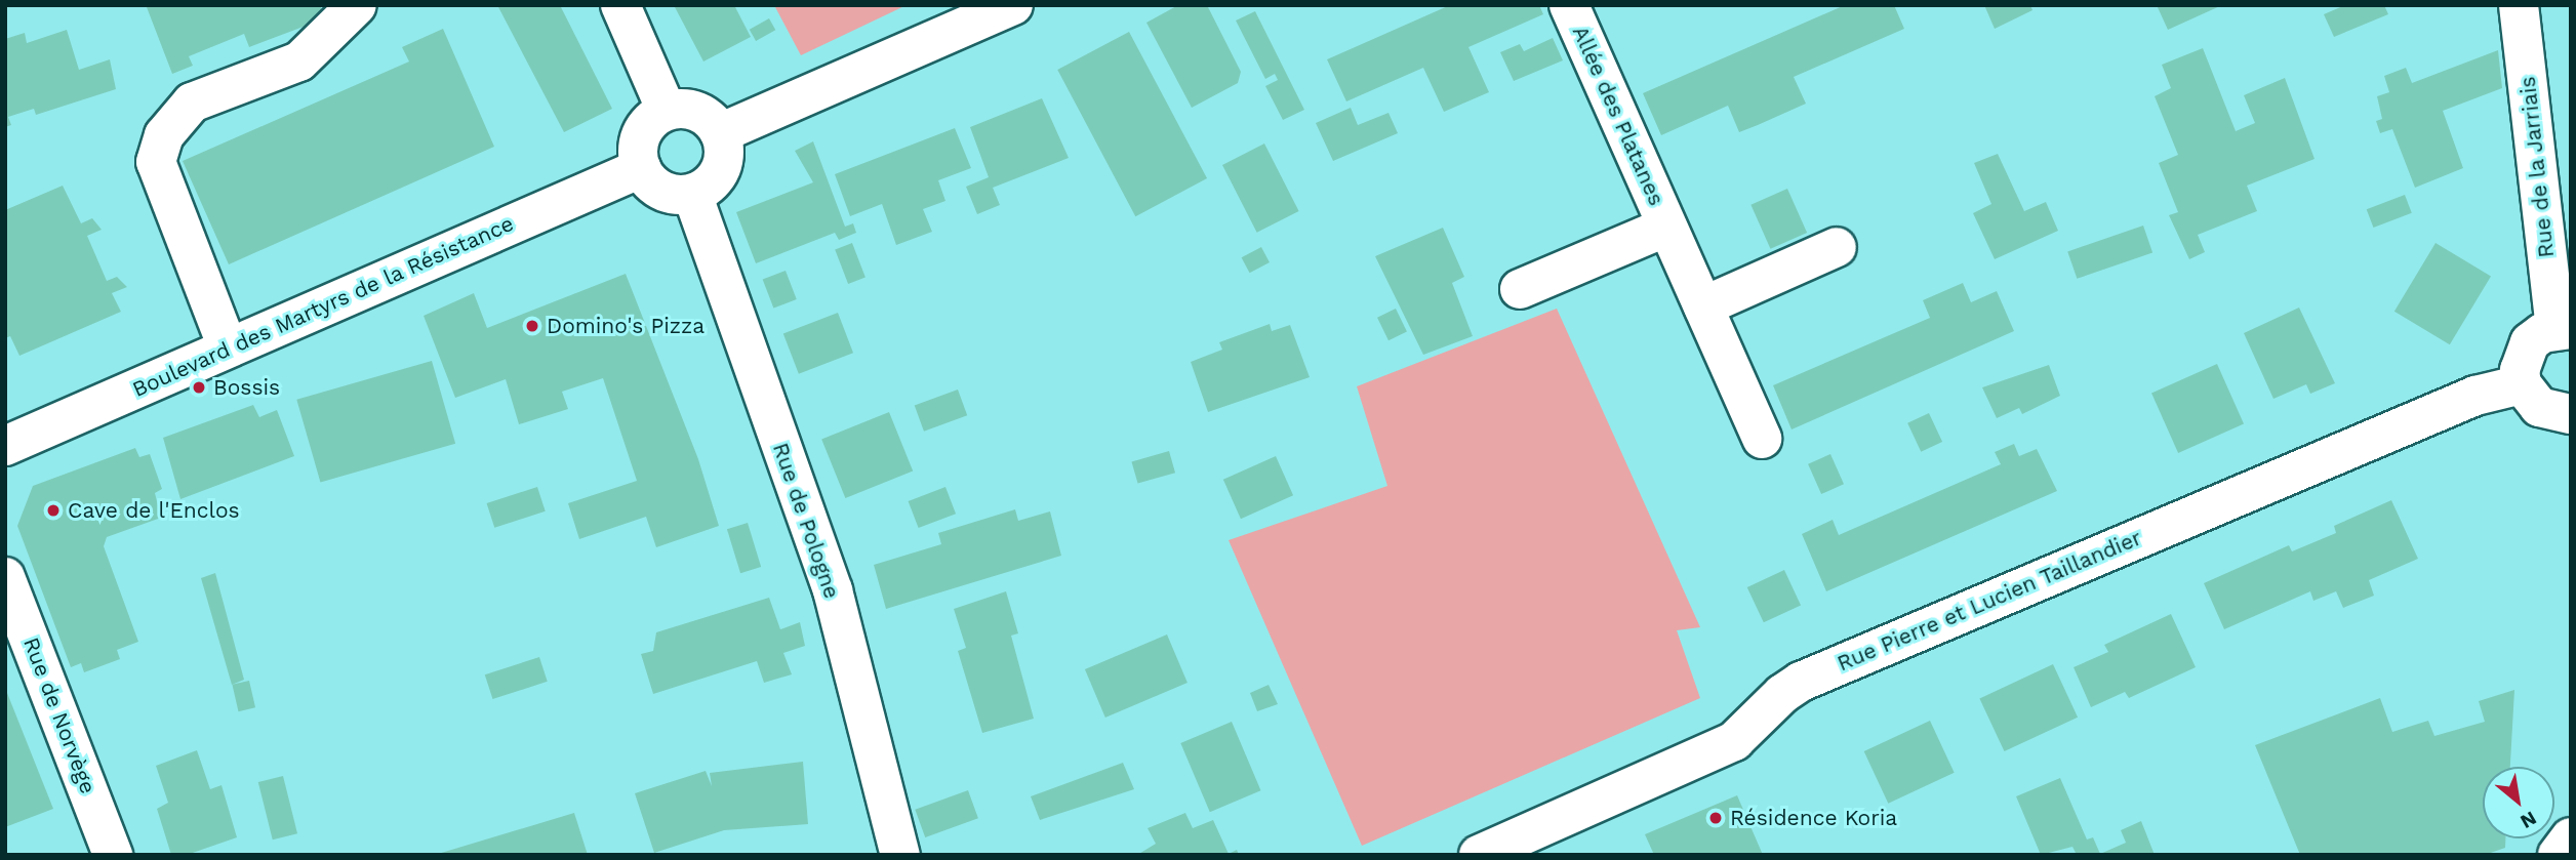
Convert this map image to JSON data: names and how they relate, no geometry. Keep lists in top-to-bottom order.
{
  "streets": {
    "street": [
      "Allée des Platanes",
      "Rue de la Jarriais",
      "Boulevard des Martyrs de la Résistance",
      "Rue de Pologne",
      "Rue Pierre et Lucien Taillandier",
      "Rue de Norvège"
    ]
  },
  "crossings": [
    ["Boulevard des Martyrs de la Résistance", "Rue de Pologne"]
  ],
  "places": [
    "Domino's Pizza",
    "Bossis",
    "Cave de l'Enclos",
    "Résidence Koria"
  ],
  "north": "bottom right"
}
